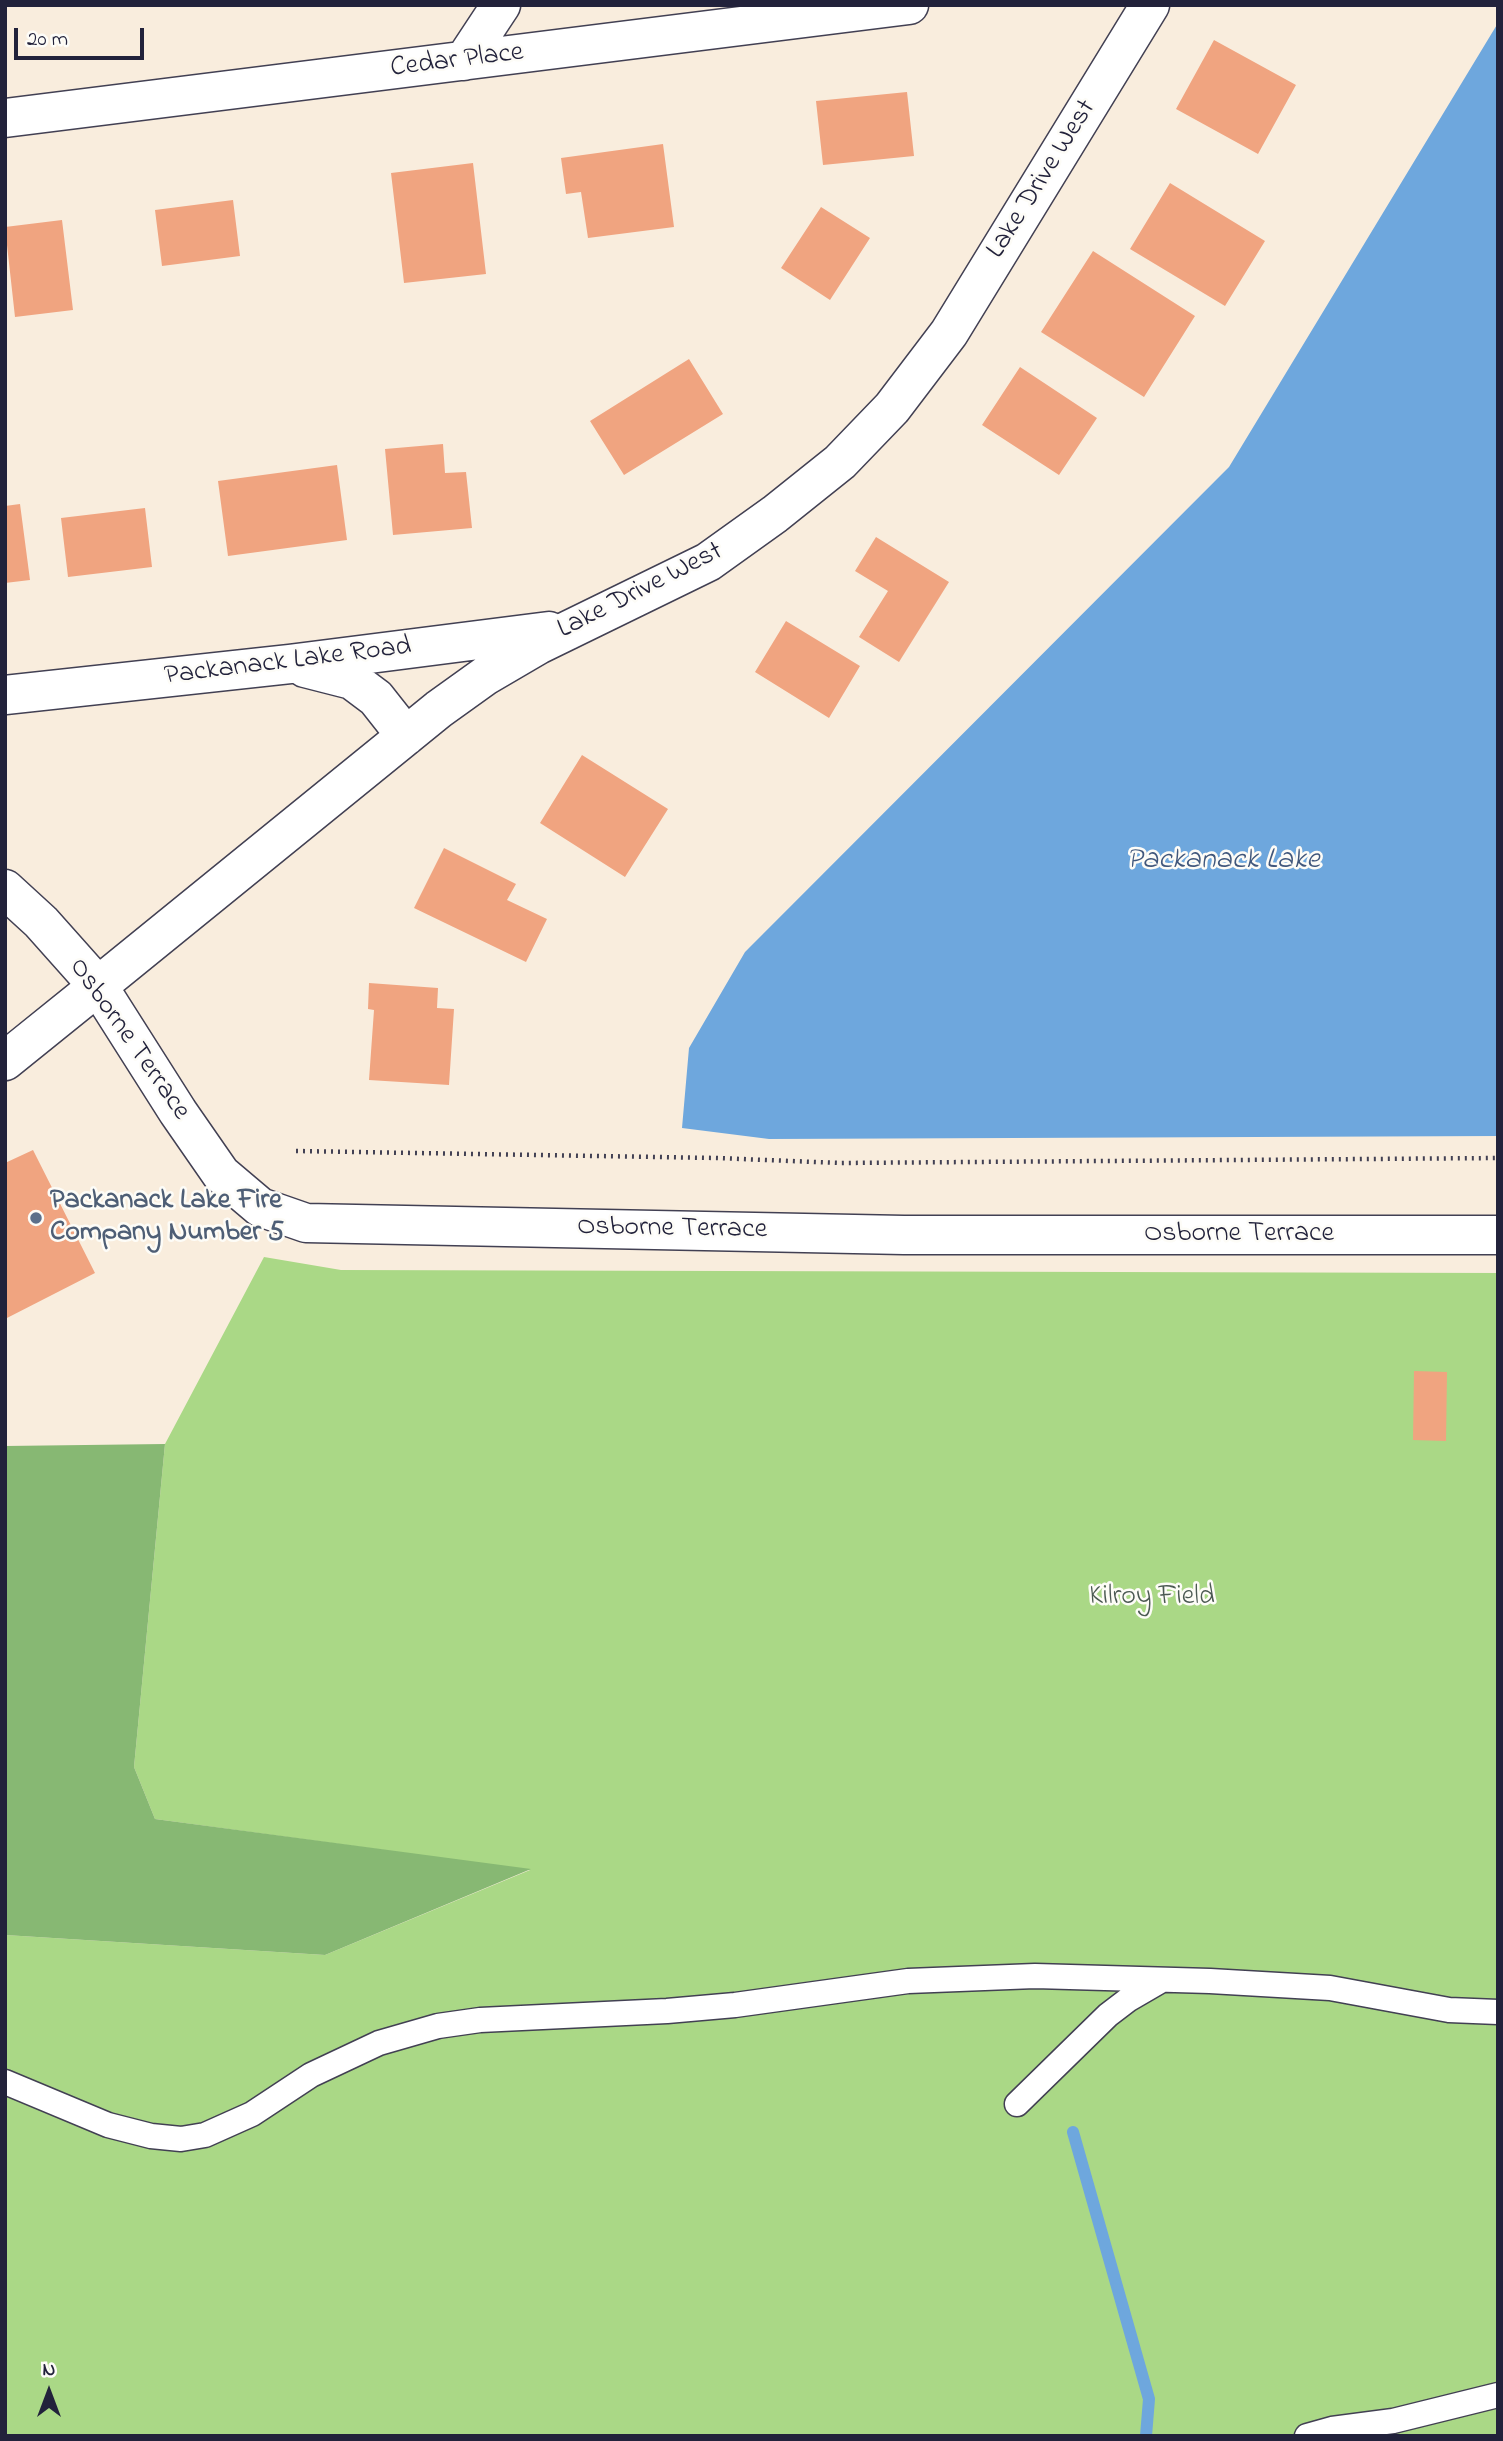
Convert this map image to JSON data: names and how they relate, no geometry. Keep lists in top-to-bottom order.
{
  "streets": {
    "street": [
      "Cedar Place",
      "Lake Drive West",
      "Packanack Lake Road",
      "Osborne Terrace"
    ]
  },
  "crossings": [
    ["Lake Drive West", "Packanack Lake Road"],
    ["Lake Drive West", "Osborne Terrace"]
  ],
  "water": ["Packanack Lake"],
  "parks": ["Kilroy Field"],
  "places": ["Packanack Lake Fire Company Number 5"],
  "scale_bar": "20 m",
  "north": "top"
}
